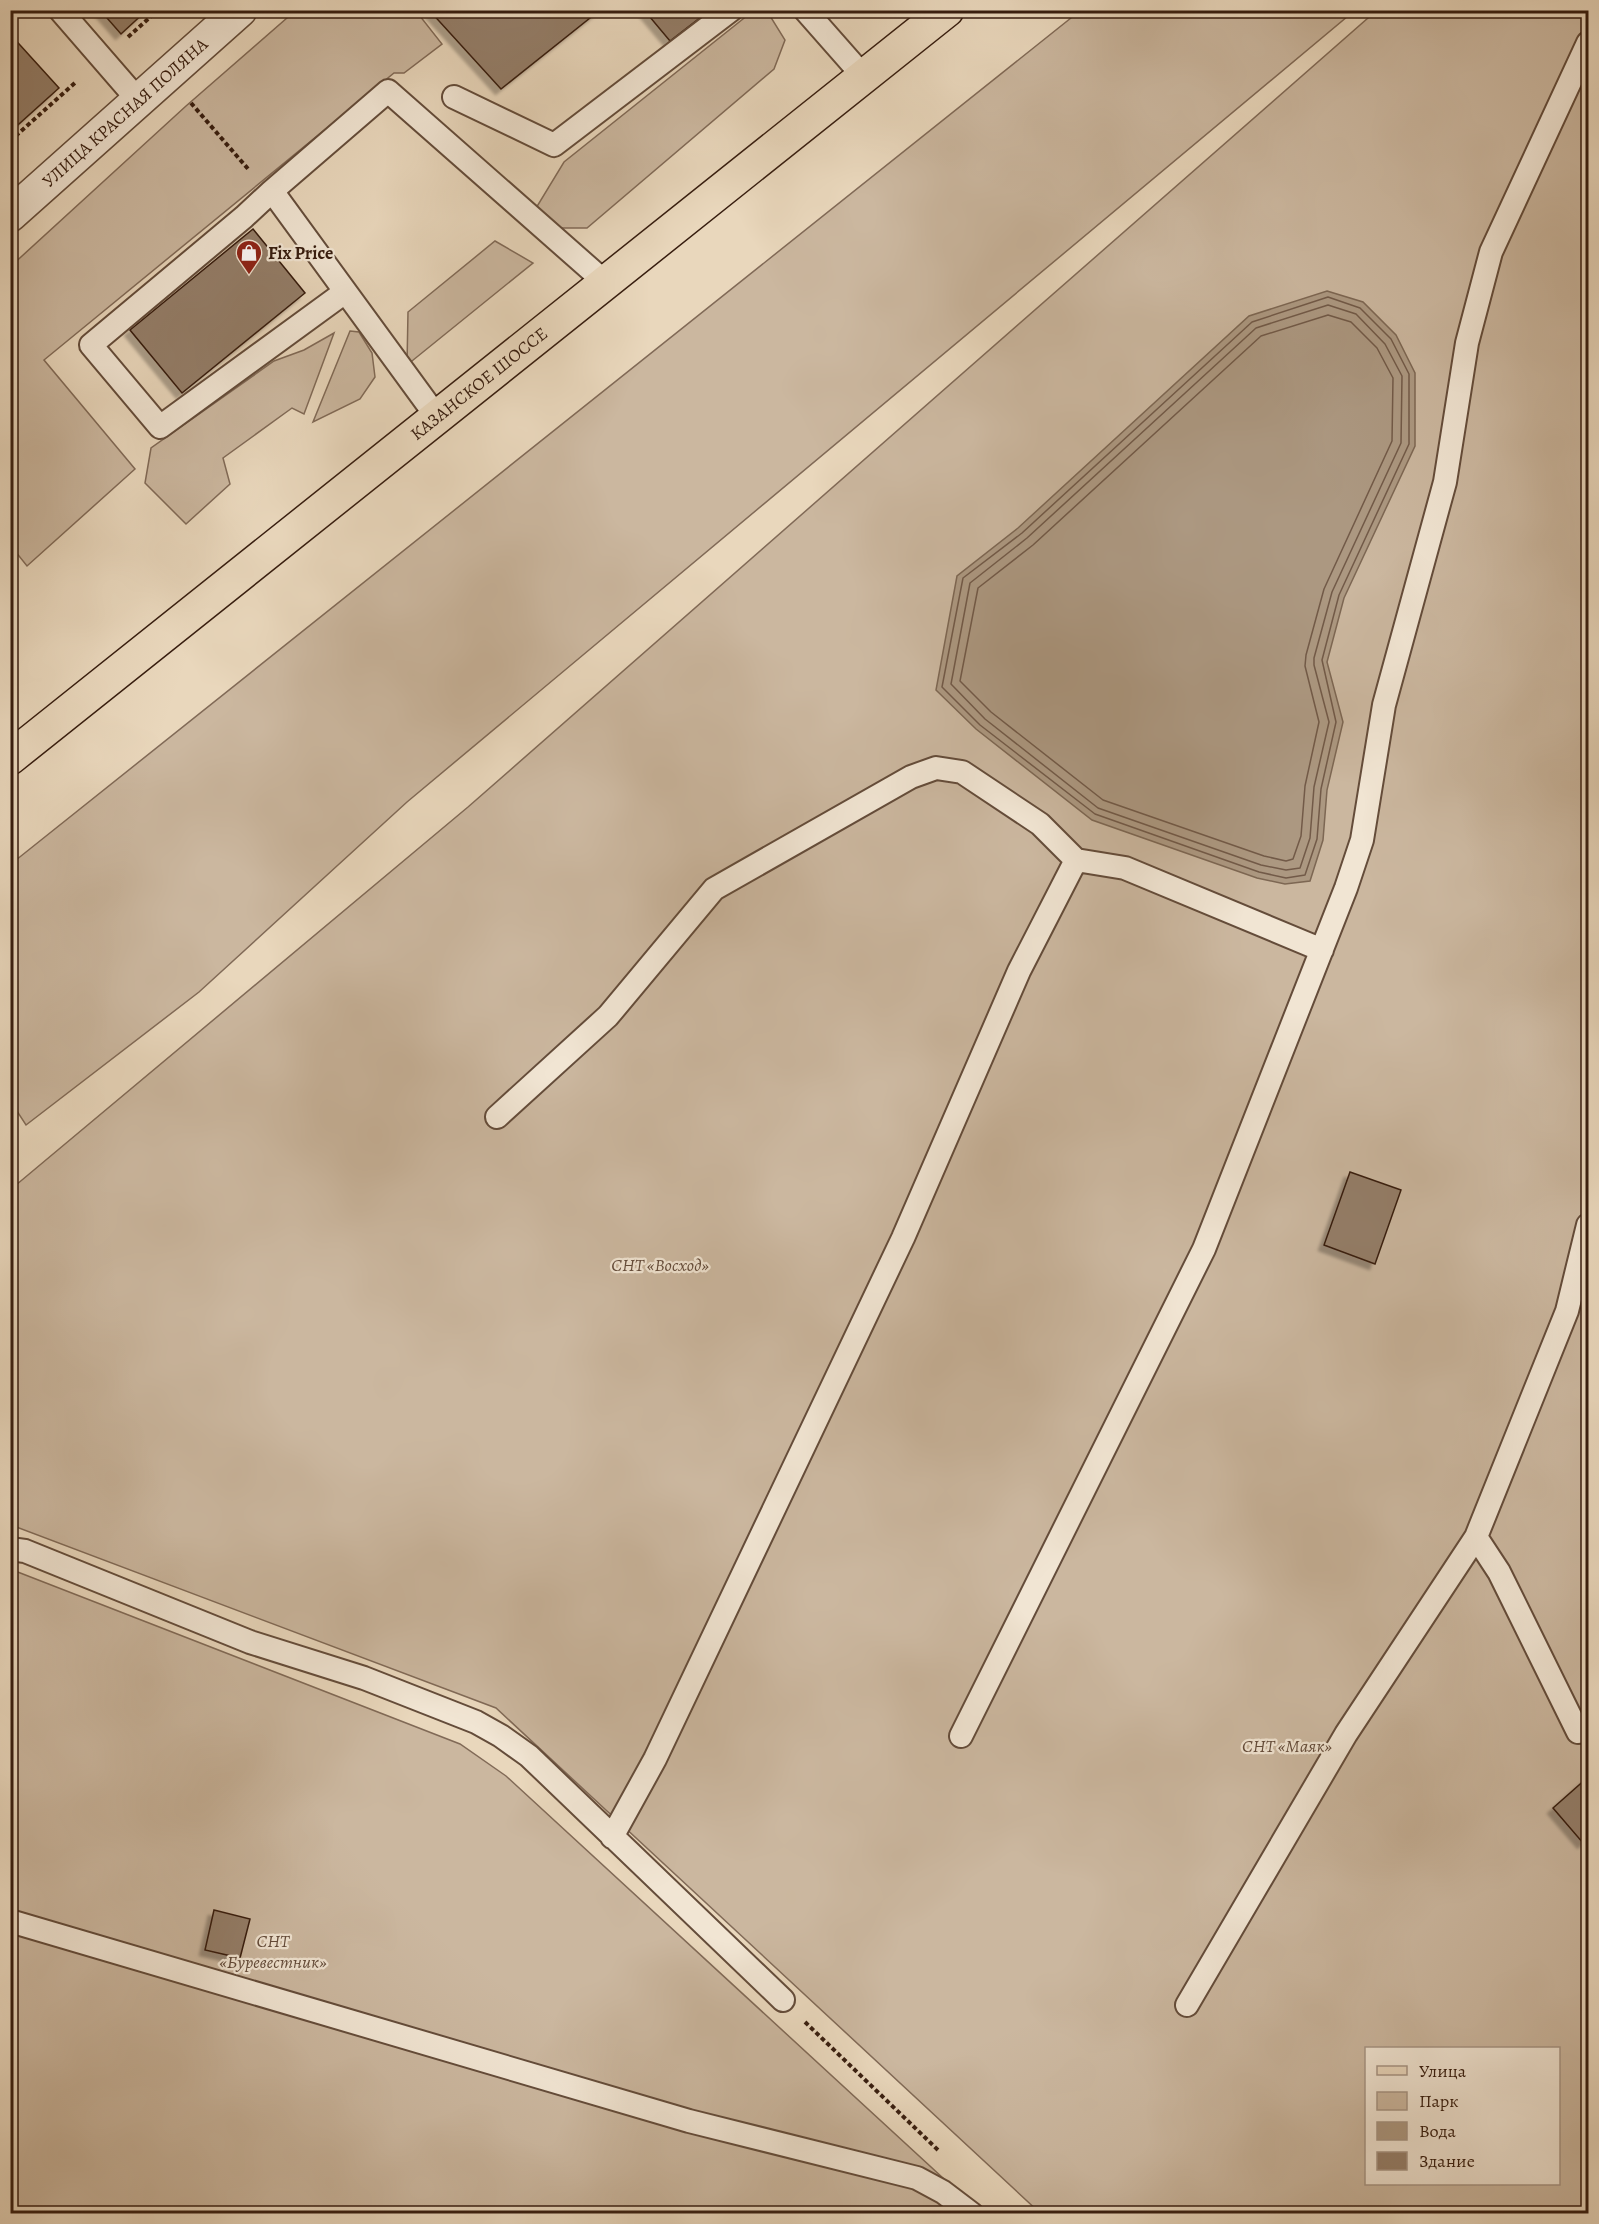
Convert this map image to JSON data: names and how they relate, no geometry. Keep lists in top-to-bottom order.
{
  "streets": {
    "main road": ["КАЗАНСКОЕ ШОССЕ"],
    "street": ["УЛИЦА КРАСНАЯ ПОЛЯНА"]
  },
  "parks": ["СНТ «Восход»", "СНТ «Маяк»", "СНТ «Буревестник»"],
  "places": {
    "shop": ["Fix Price"]
  },
  "legend": [
    "Улица",
    "Парк",
    "Вода",
    "Здание"
  ]
}
